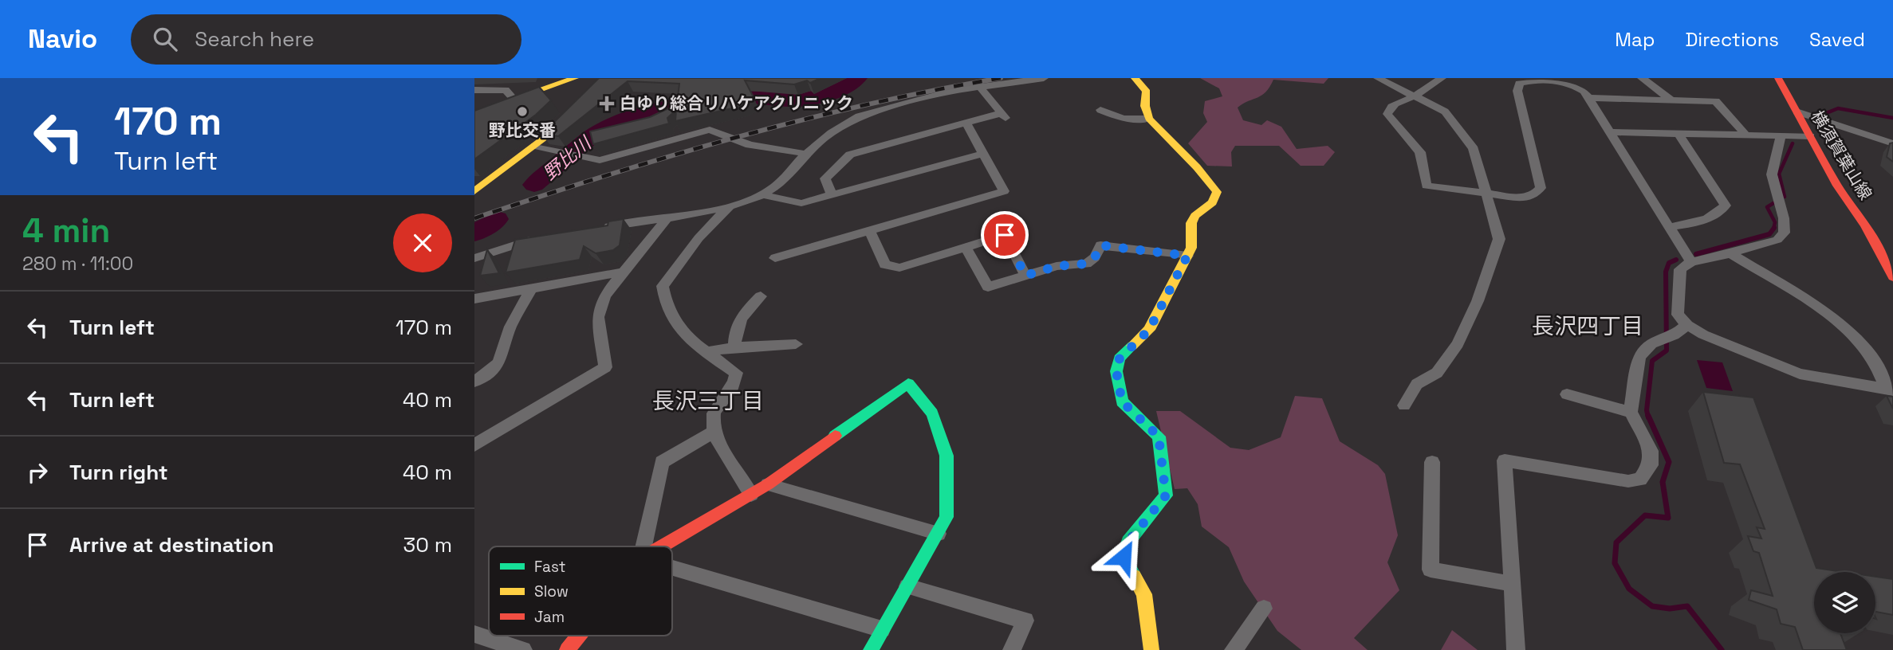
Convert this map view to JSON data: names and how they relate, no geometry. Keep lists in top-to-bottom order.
{
  "streets": {
    "main road": ["横須賀葉山線"]
  },
  "districts": ["長沢四丁目", "長沢三丁目"],
  "water": ["野比川"],
  "places": {
    "health": ["白ゆり総合リハケアクリニック"],
    "other": ["野比交番"]
  },
  "legend": ["Fast", "Slow", "Jam"],
  "page": {
    "header": "Navio",
    "search": "Search here",
    "nav": ["Map", "Directions", "Saved"],
    "turn": ["170 m", "Turn left"],
    "heading": ["4 min", "280 m · 11:00"],
    "list": [
      {
        "name": "Turn left",
        "value": "170 m"
      },
      {
        "name": "Turn left",
        "value": "40 m"
      },
      {
        "name": "Turn right",
        "value": "40 m"
      },
      {
        "name": "Arrive at destination",
        "value": "30 m"
      }
    ]
  }
}
